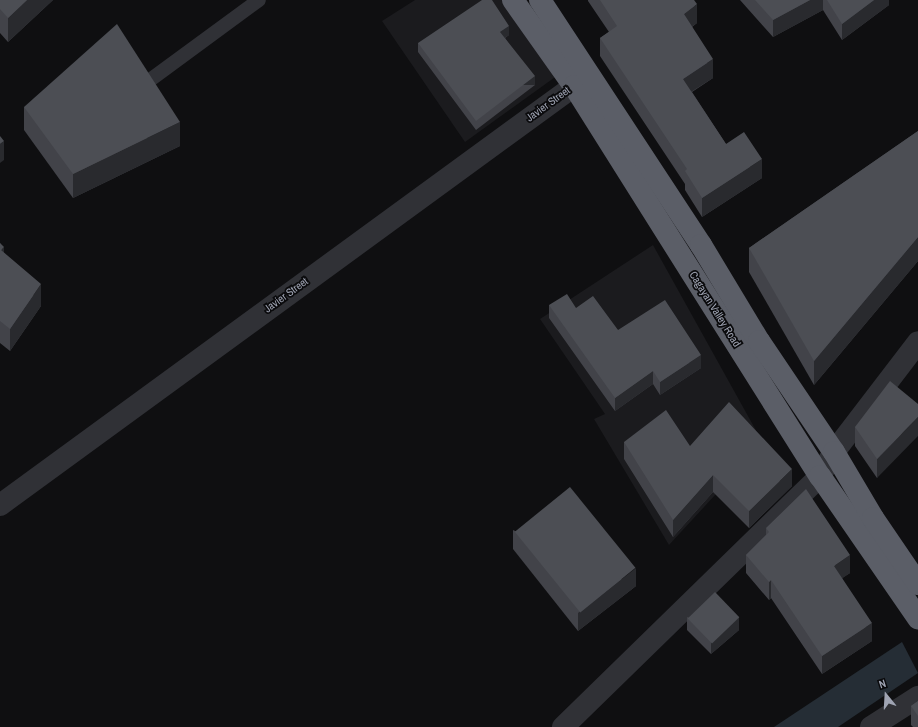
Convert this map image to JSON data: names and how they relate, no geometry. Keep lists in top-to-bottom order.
{
  "streets": {
    "highway": ["Cagayan Valley Road"],
    "street": ["Javier Street"]
  },
  "crossings": [
    ["Javier Street", "Cagayan Valley Road"]
  ],
  "north": "top"
}
